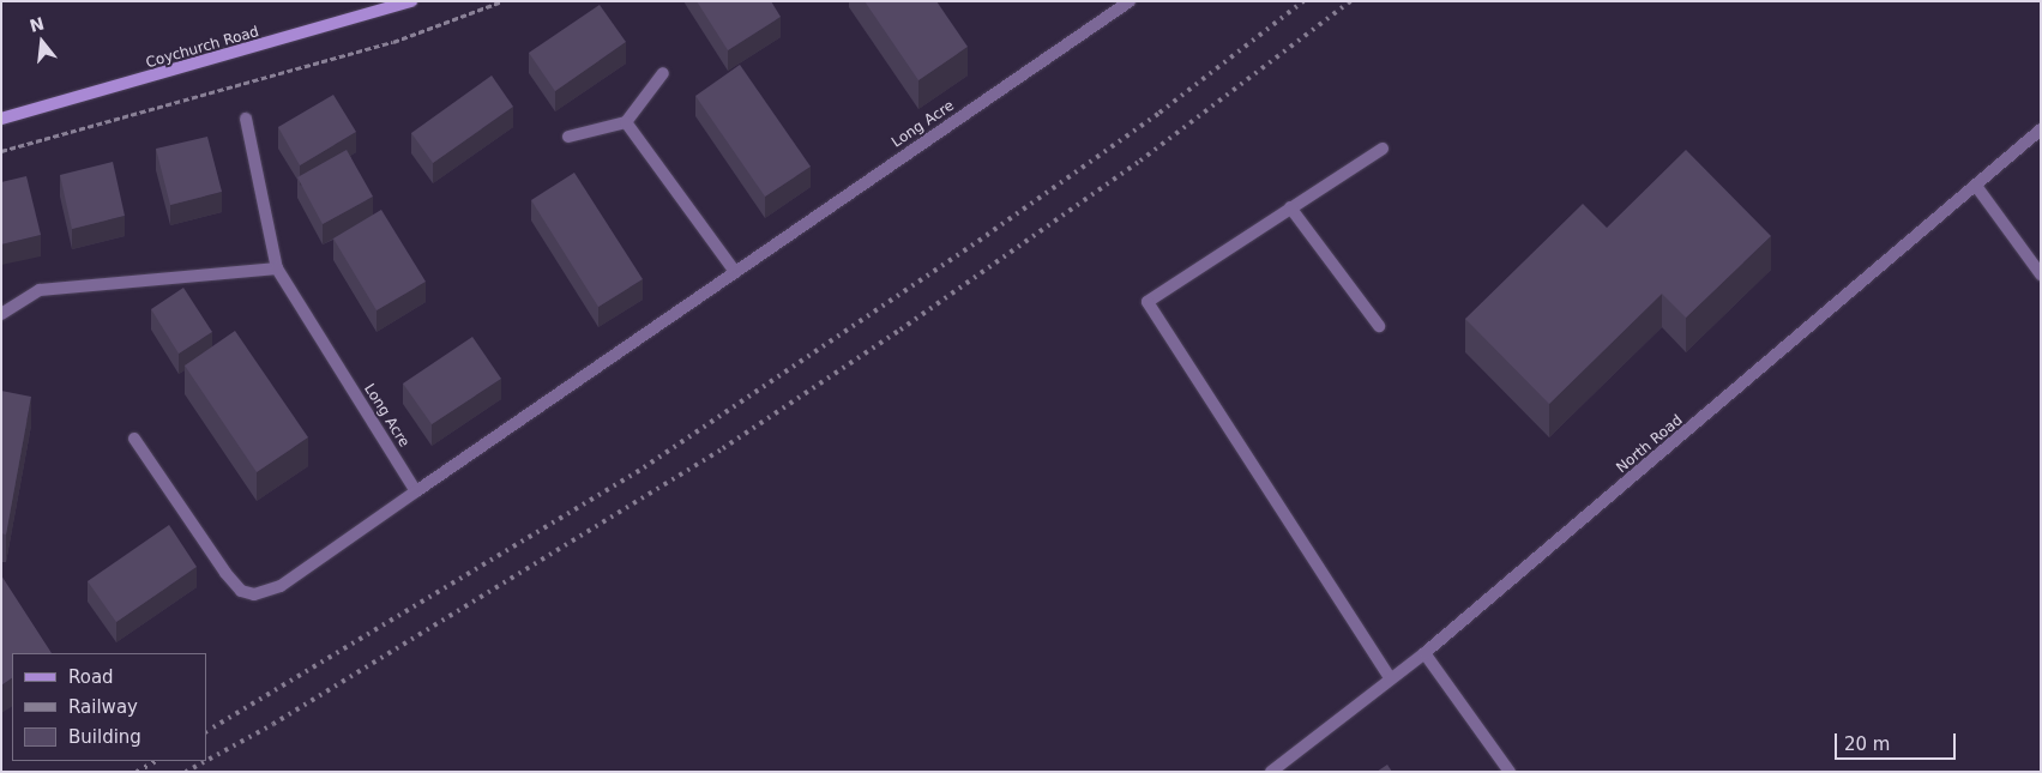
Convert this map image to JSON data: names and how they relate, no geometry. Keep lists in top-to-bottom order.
{
  "streets": {
    "main road": ["Coychurch Road"],
    "street": ["Long Acre", "North Road"]
  },
  "legend": ["Road", "Railway", "Building"],
  "scale_bar": "20 m",
  "north": "top"
}
